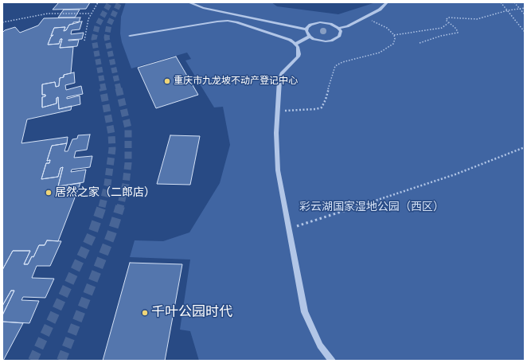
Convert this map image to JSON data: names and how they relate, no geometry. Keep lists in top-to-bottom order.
{
  "parks": ["彩云湖国家湿地公园（西区）"],
  "places": ["重庆市九龙坡不动产登记中心", "居然之家（二郎店）", "千叶公园时代"]
}
